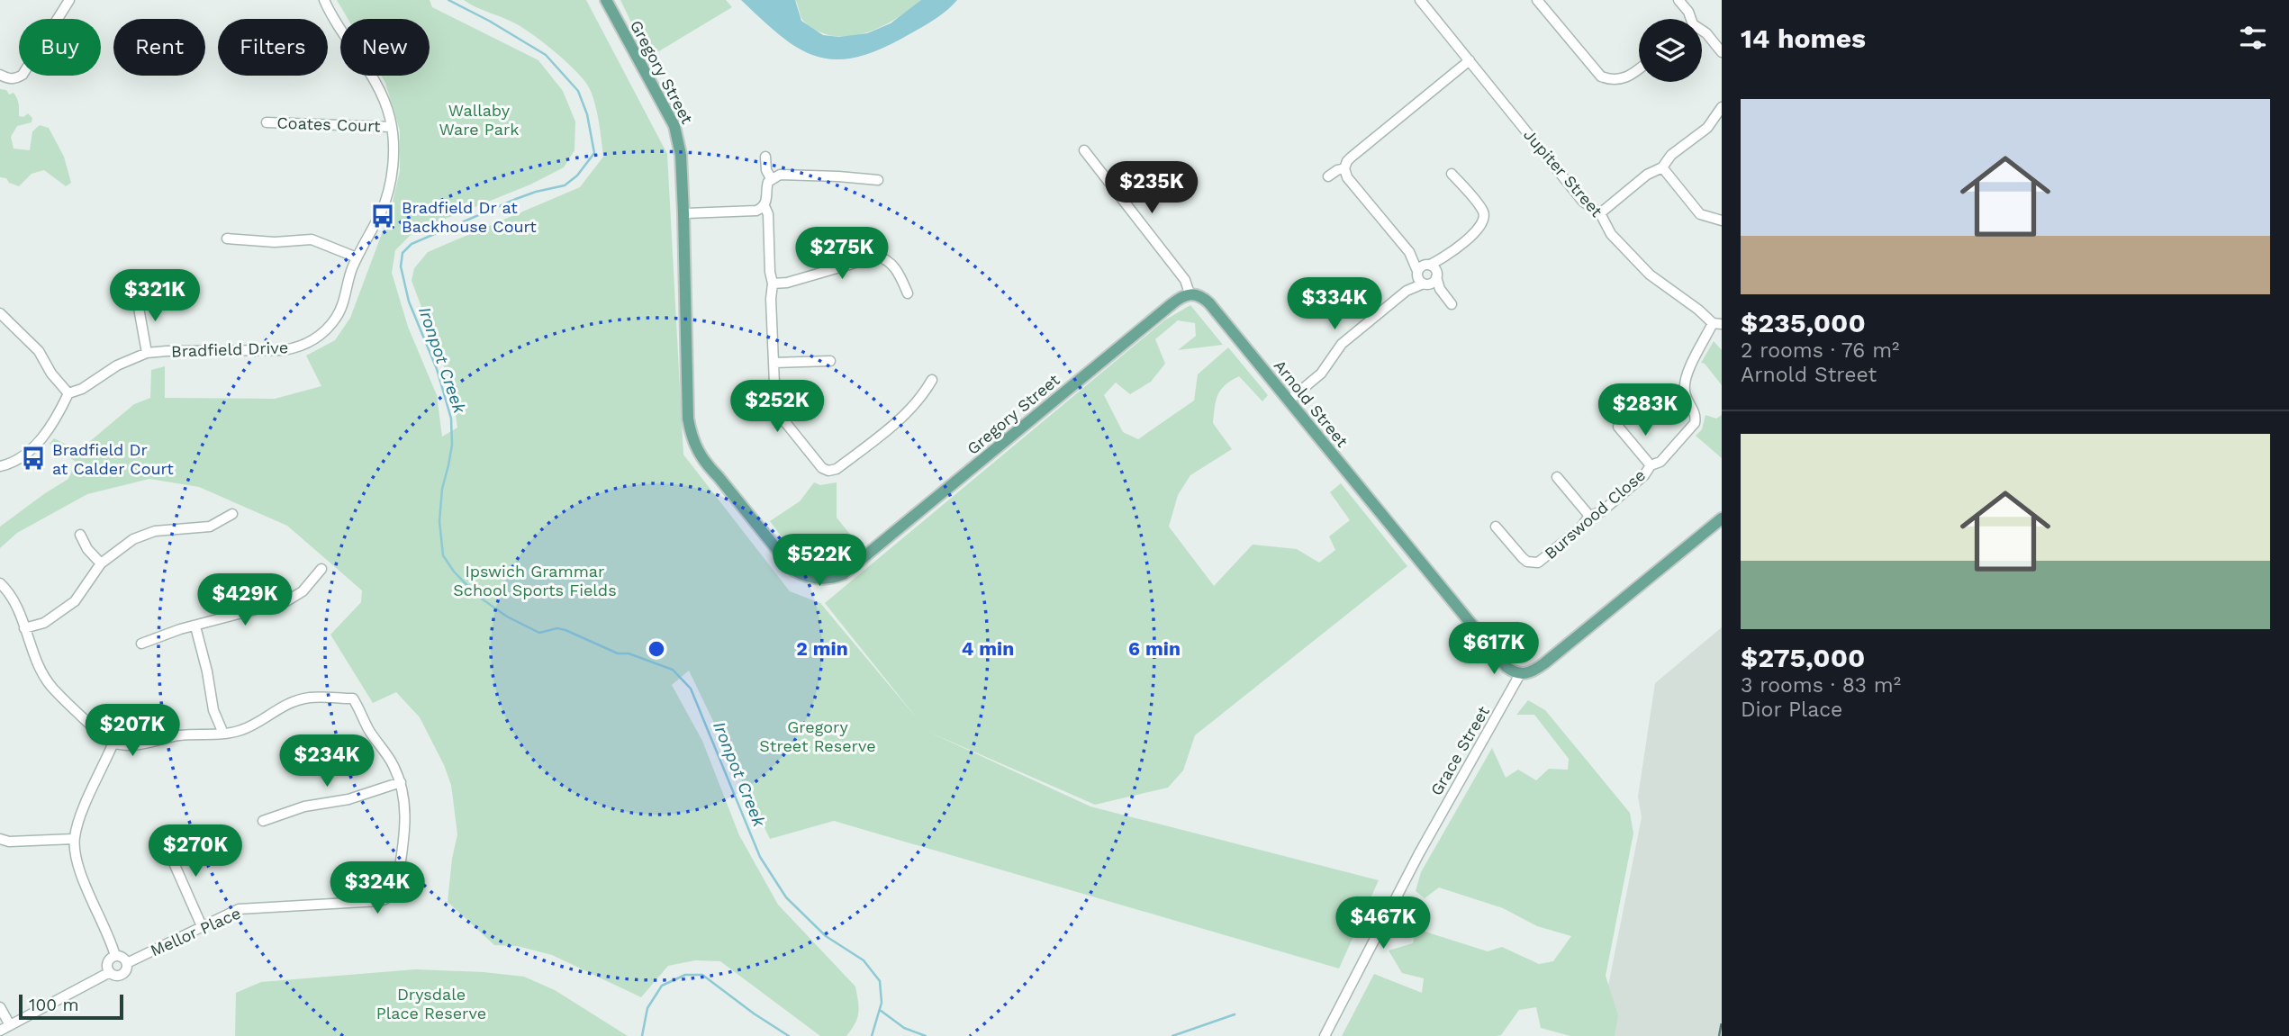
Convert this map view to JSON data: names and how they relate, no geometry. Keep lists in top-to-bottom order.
{
  "streets": {
    "main road": ["Gregory Street", "Arnold Street"],
    "street": [
      "Coates Court",
      "Jupiter Street",
      "Bradfield Drive",
      "Burswood Close",
      "Grace Street",
      "Mellor Place"
    ]
  },
  "crossings": [
    ["Gregory Street", "Arnold Street"],
    ["Coates Court", "Bradfield Drive"],
    ["Jupiter Street", "Burswood Close"],
    ["Arnold Street", "Grace Street"]
  ],
  "water": ["Ironpot Creek"],
  "parks": [
    "Wallaby Ware Park",
    "Ipswich Grammar School Sports Fields",
    "Gregory Street Reserve",
    "Drysdale Place Reserve"
  ],
  "places": {
    "bus stop": ["Bradfield Dr at Backhouse Court", "Bradfield Dr at Calder Court"]
  },
  "scale_bar": "100 m",
  "page": {
    "heading": "14 homes",
    "chip": [
      "Buy",
      "Rent",
      "Filters",
      "New"
    ],
    "list": [
      {
        "name": "$235,000",
        "note": "2 rooms · 76 m² · Arnold Street"
      },
      {
        "name": "$275,000",
        "note": "3 rooms · 83 m² · Dior Place"
      }
    ],
    "price": [
      "$235K",
      "$275K",
      "$321K",
      "$334K",
      "$252K",
      "$283K",
      "$522K",
      "$429K",
      "$617K",
      "$207K",
      "$234K",
      "$270K",
      "$324K",
      "$467K"
    ],
    "scale": "100 m"
  },
  "rings": ["2 min", "4 min", "6 min"]
}
